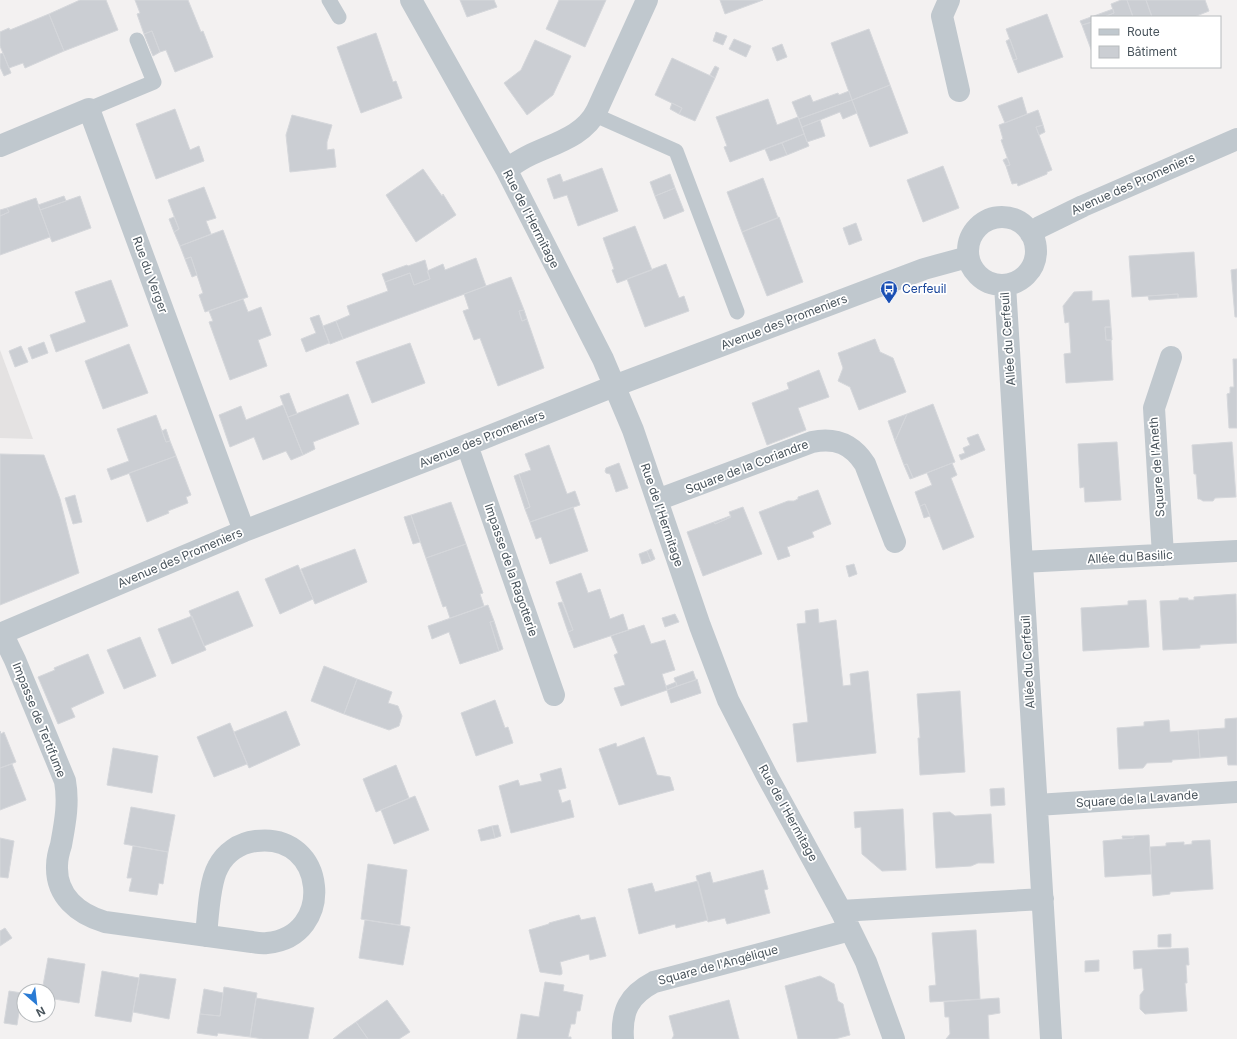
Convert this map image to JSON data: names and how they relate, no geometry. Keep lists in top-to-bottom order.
{
  "streets": {
    "street": [
      "Avenue des Promeniers",
      "Rue de l'Hermitage",
      "Rue du Verger",
      "Allée du Cerfeuil",
      "Square de la Coriandre",
      "Square de l'Aneth",
      "Allée du Basilic",
      "Impasse de la Ragotterie",
      "Impasse de Tertifume",
      "Square de la Lavande",
      "Square de l'Angélique"
    ]
  },
  "crossings": [
    ["Avenue des Promeniers", "Rue de l'Hermitage"],
    ["Avenue des Promeniers", "Rue du Verger"],
    ["Avenue des Promeniers", "Allée du Cerfeuil"],
    ["Avenue des Promeniers", "Impasse de la Ragotterie"],
    ["Avenue des Promeniers", "Impasse de Tertifume"],
    ["Rue de l'Hermitage", "Square de la Coriandre"],
    ["Rue de l'Hermitage", "Square de l'Angélique"],
    ["Allée du Cerfeuil", "Allée du Basilic"],
    ["Allée du Cerfeuil", "Square de la Lavande"],
    ["Square de l'Aneth", "Allée du Basilic"]
  ],
  "places": {
    "bus stop": ["Cerfeuil"]
  },
  "legend": ["Route", "Bâtiment"],
  "north": "bottom right"
}
